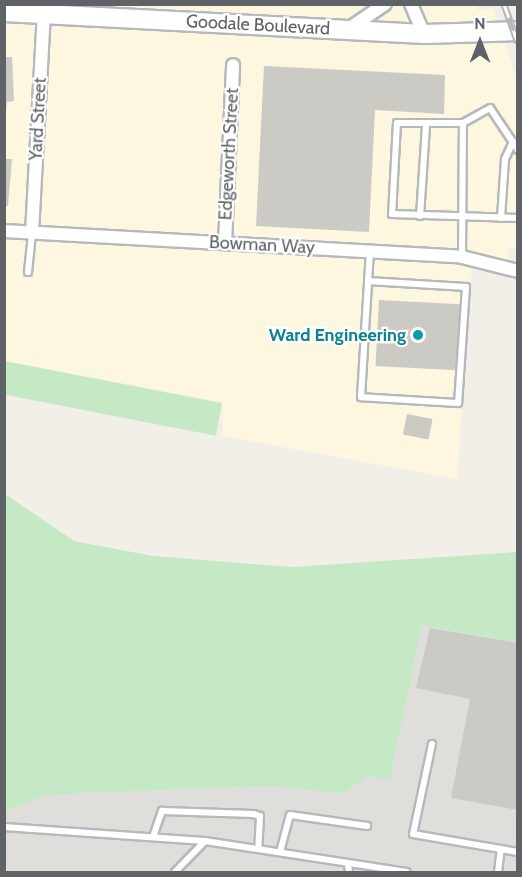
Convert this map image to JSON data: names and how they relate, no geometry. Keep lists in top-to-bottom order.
{
  "streets": {
    "main road": ["Goodale Boulevard"],
    "street": ["Yard Street", "Edgeworth Street", "Bowman Way"]
  },
  "crossings": [
    ["Goodale Boulevard", "Yard Street"],
    ["Yard Street", "Bowman Way"],
    ["Edgeworth Street", "Bowman Way"]
  ],
  "places": ["Ward Engineering"],
  "north": "top"
}
